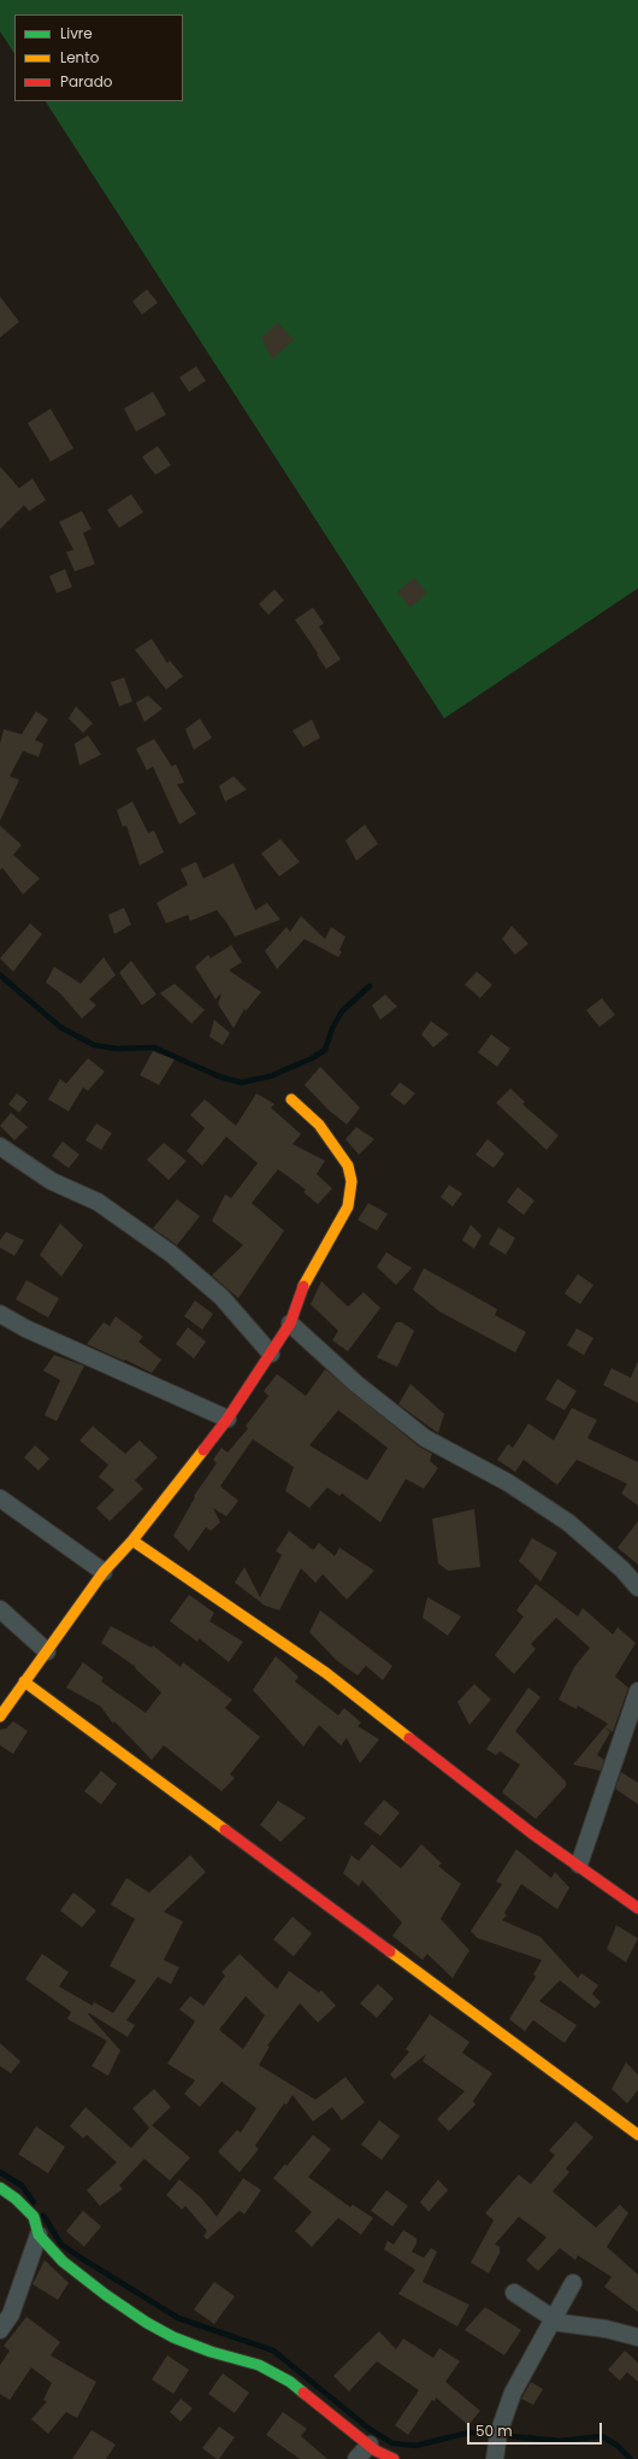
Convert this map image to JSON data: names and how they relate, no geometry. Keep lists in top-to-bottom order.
{
  "legend": ["Livre", "Lento", "Parado"],
  "scale_bar": "50 m"
}
